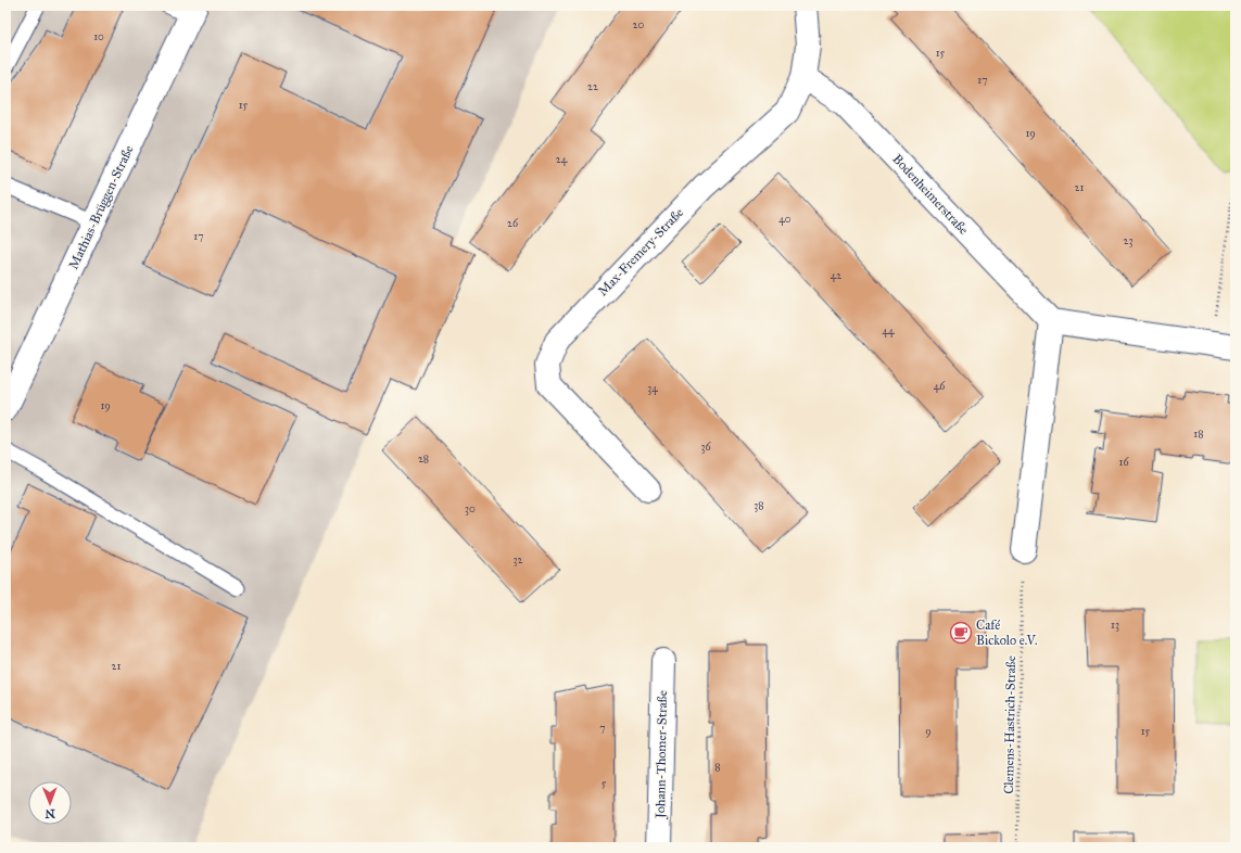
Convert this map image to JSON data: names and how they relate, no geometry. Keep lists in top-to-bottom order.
{
  "streets": {
    "street": [
      "Bodenheimerstraße",
      "Mathias-Brüggen-Straße",
      "Max-Fremery-Straße",
      "Johann-Thomer-Straße"
    ],
    "path": ["Clemens-Hastrich-Straße"]
  },
  "crossings": [
    ["Bodenheimerstraße", "Max-Fremery-Straße"]
  ],
  "places": {
    "cafe": ["Café Bickolo e.V."]
  },
  "house_numbers": [
    "20",
    "10",
    "15",
    "17",
    "22",
    "15",
    "19",
    "24",
    "21",
    "40",
    "26",
    "17",
    "23",
    "42",
    "44",
    "46",
    "34",
    "19",
    "18",
    "36",
    "28",
    "16",
    "38",
    "30",
    "32",
    "13",
    "21",
    "7",
    "9",
    "15",
    "8",
    "5"
  ],
  "north": "bottom"
}
